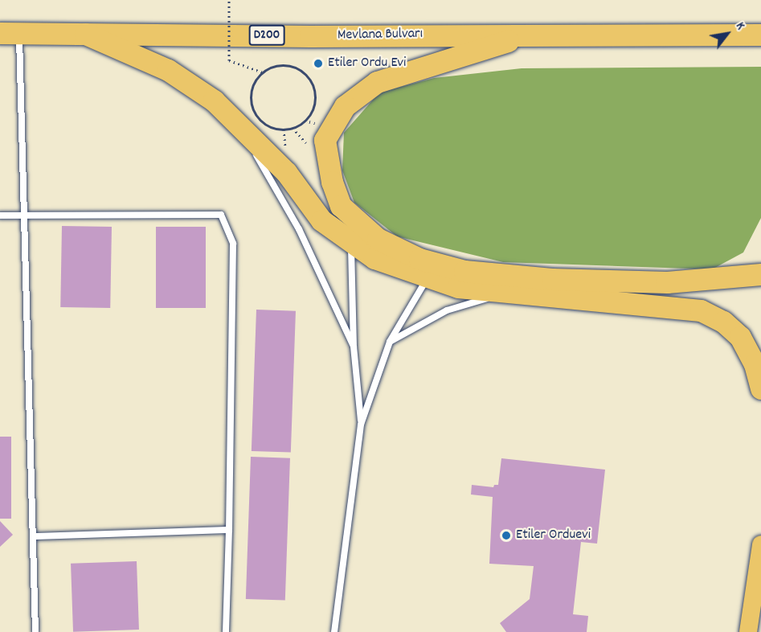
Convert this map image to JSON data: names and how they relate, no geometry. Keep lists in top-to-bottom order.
{
  "streets": {
    "highway": ["D200", "Mevlana Bulvarı"]
  },
  "places": ["Etiler Ordu Evi", "Etiler Orduevi"],
  "north": "top right"
}
